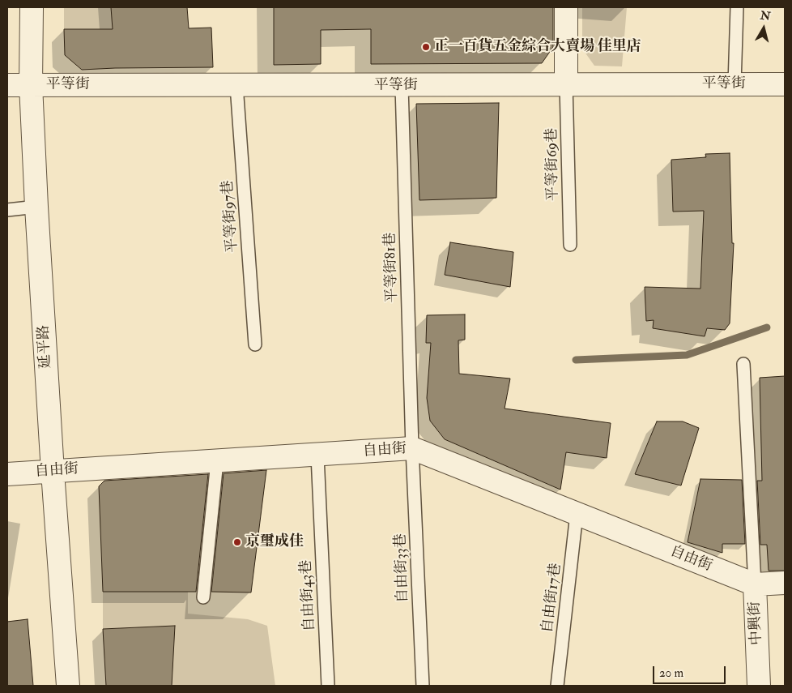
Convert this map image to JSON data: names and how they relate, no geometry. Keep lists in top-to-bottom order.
{
  "streets": {
    "street": [
      "平等街",
      "延平路",
      "自由街",
      "中興街"
    ],
    "lane": [
      "平等街69巷",
      "平等街97巷",
      "平等街81巷",
      "自由街33巷",
      "自由街43巷",
      "自由街17巷"
    ]
  },
  "crossings": [
    ["平等街", "平等街69巷"],
    ["平等街", "平等街97巷"],
    ["平等街", "平等街81巷"],
    ["平等街", "延平路"],
    ["平等街81巷", "自由街"],
    ["平等街81巷", "自由街33巷"],
    ["延平路", "自由街"],
    ["自由街", "自由街33巷"],
    ["自由街", "自由街43巷"],
    ["自由街", "自由街17巷"],
    ["自由街", "中興街"]
  ],
  "places": ["正一百貨五金綜合大賣場 佳里店", "京璽成佳"],
  "scale_bar": "20 m",
  "north": "top"
}
